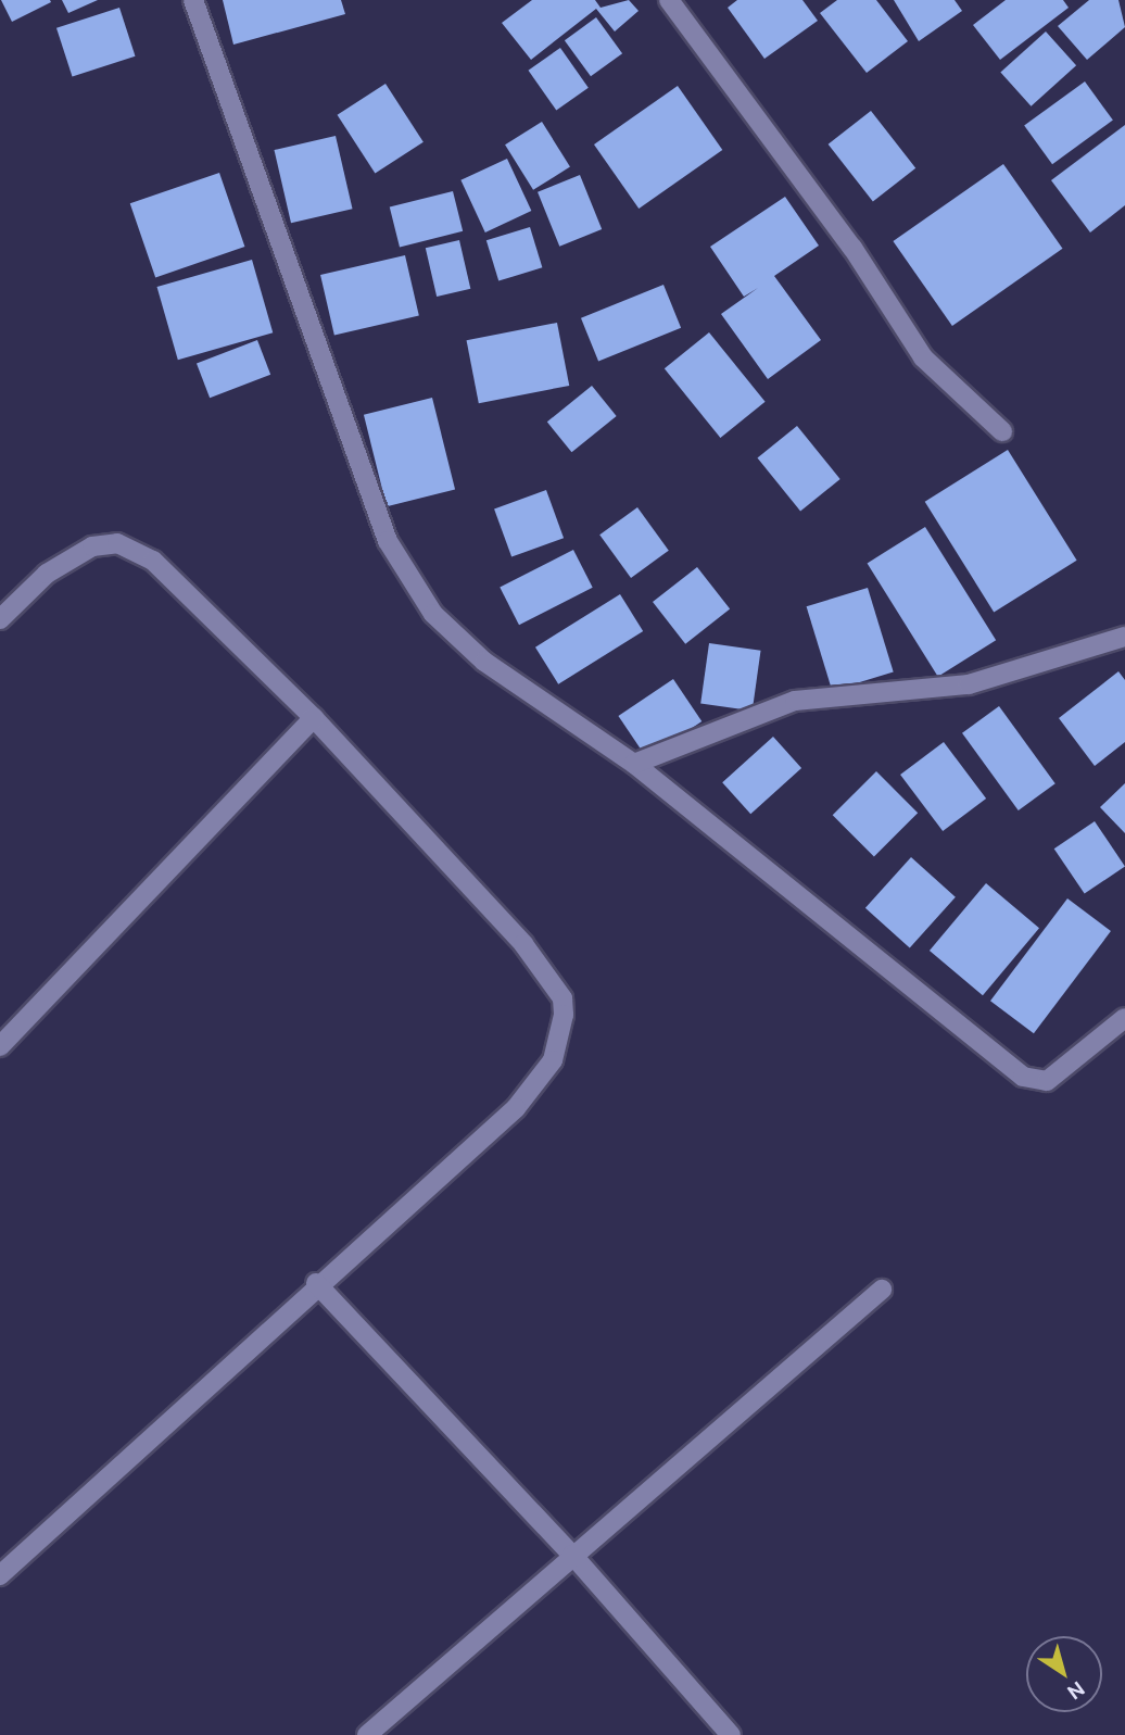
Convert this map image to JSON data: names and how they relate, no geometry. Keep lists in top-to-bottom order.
{
  "north": "bottom right"
}
